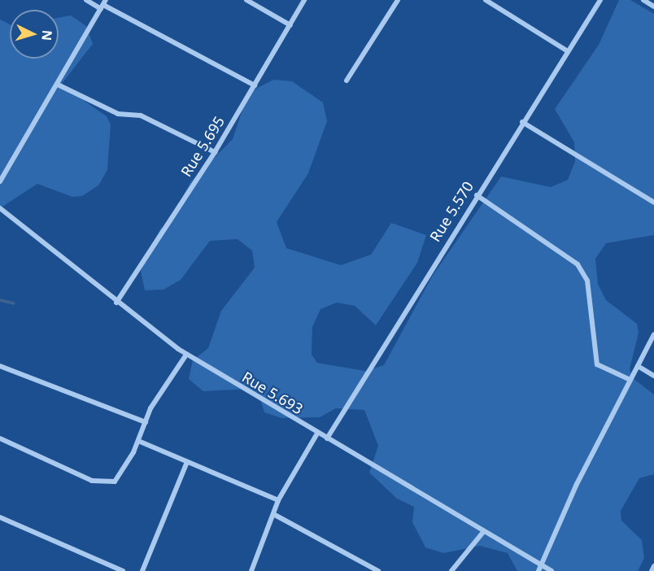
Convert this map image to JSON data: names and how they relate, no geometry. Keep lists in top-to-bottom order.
{
  "streets": {
    "street": ["Rue 5.695", "Rue 5.570", "Rue 5.693"]
  },
  "crossings": [
    ["Rue 5.695", "Rue 5.693"],
    ["Rue 5.570", "Rue 5.693"]
  ],
  "north": "right"
}
